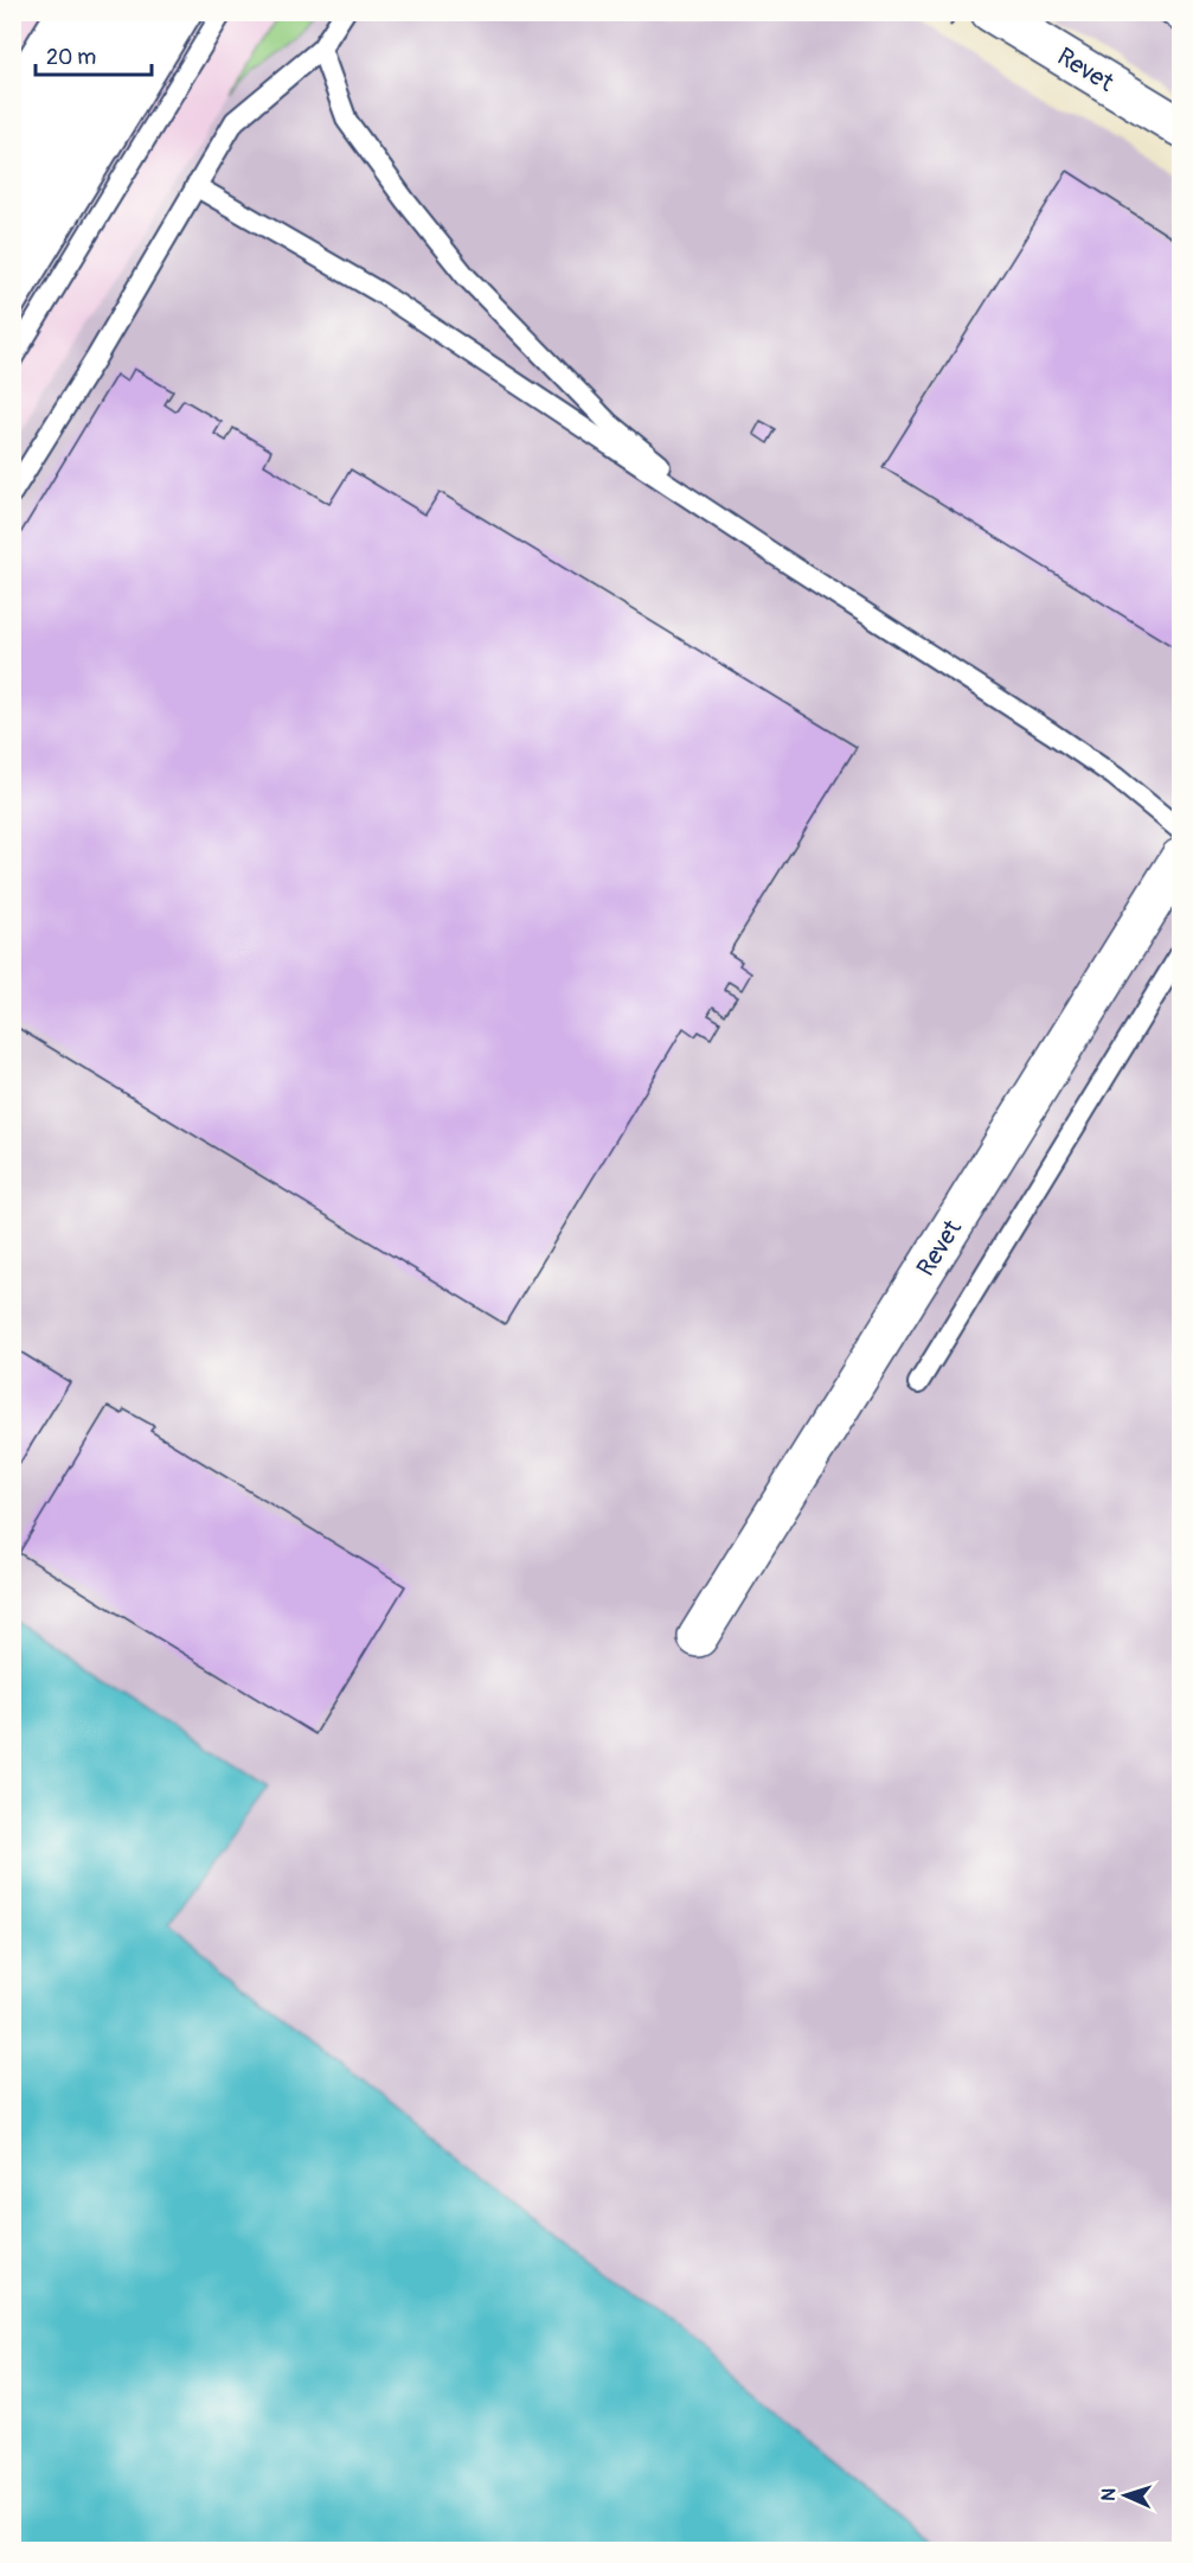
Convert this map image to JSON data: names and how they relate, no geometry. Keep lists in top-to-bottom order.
{
  "streets": {
    "street": ["Revet"]
  },
  "scale_bar": "20 m",
  "north": "left"
}
